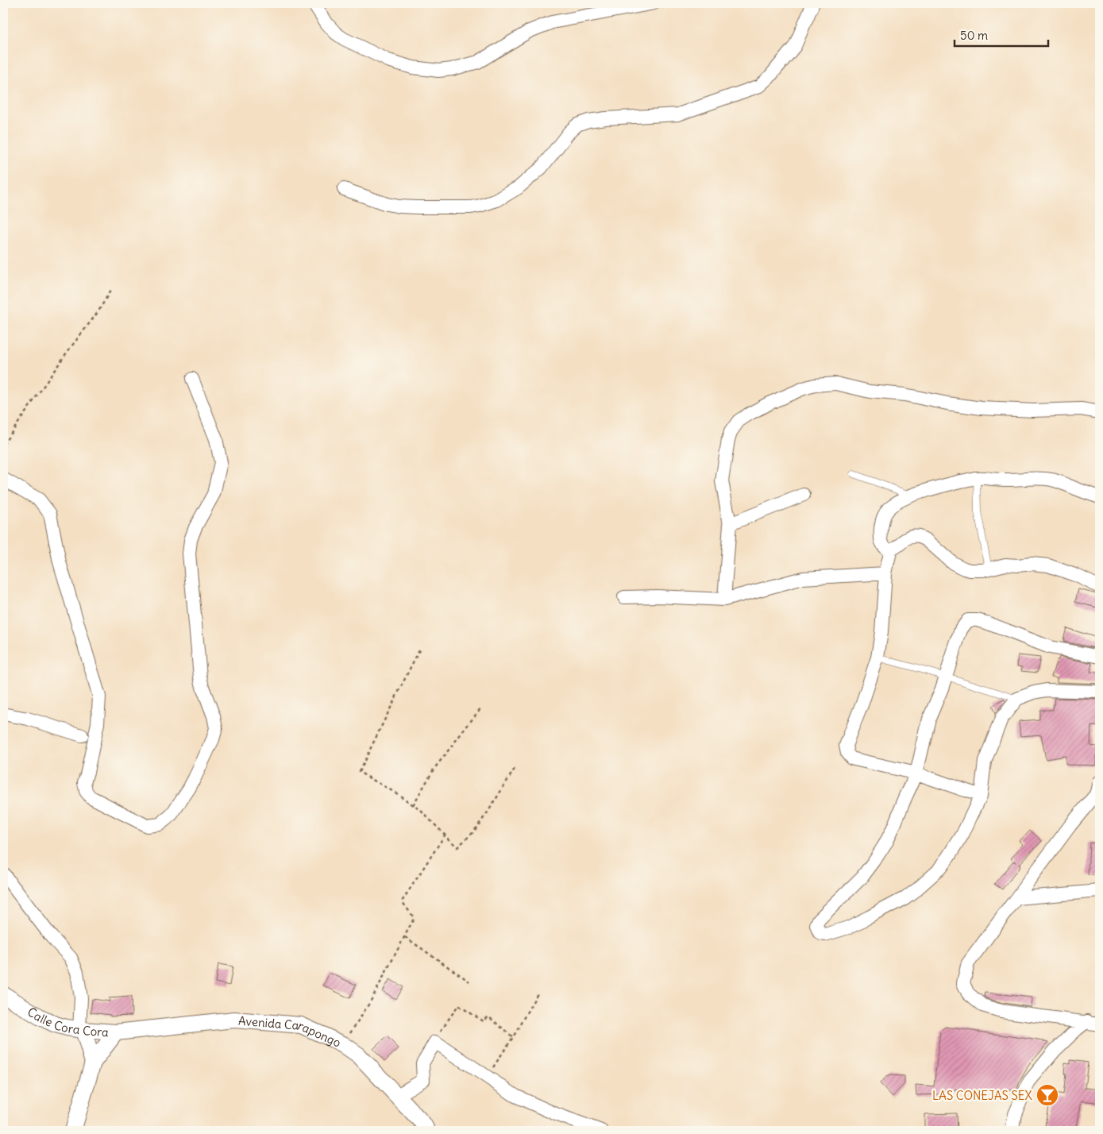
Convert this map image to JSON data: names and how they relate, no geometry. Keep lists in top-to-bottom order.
{
  "streets": {
    "street": ["Calle Cora Cora", "Avenida Carapongo"]
  },
  "crossings": [
    ["Calle Cora Cora", "Avenida Carapongo"]
  ],
  "places": {
    "bar": ["LAS CONEJAS SEX"]
  },
  "scale_bar": "50 m"
}
